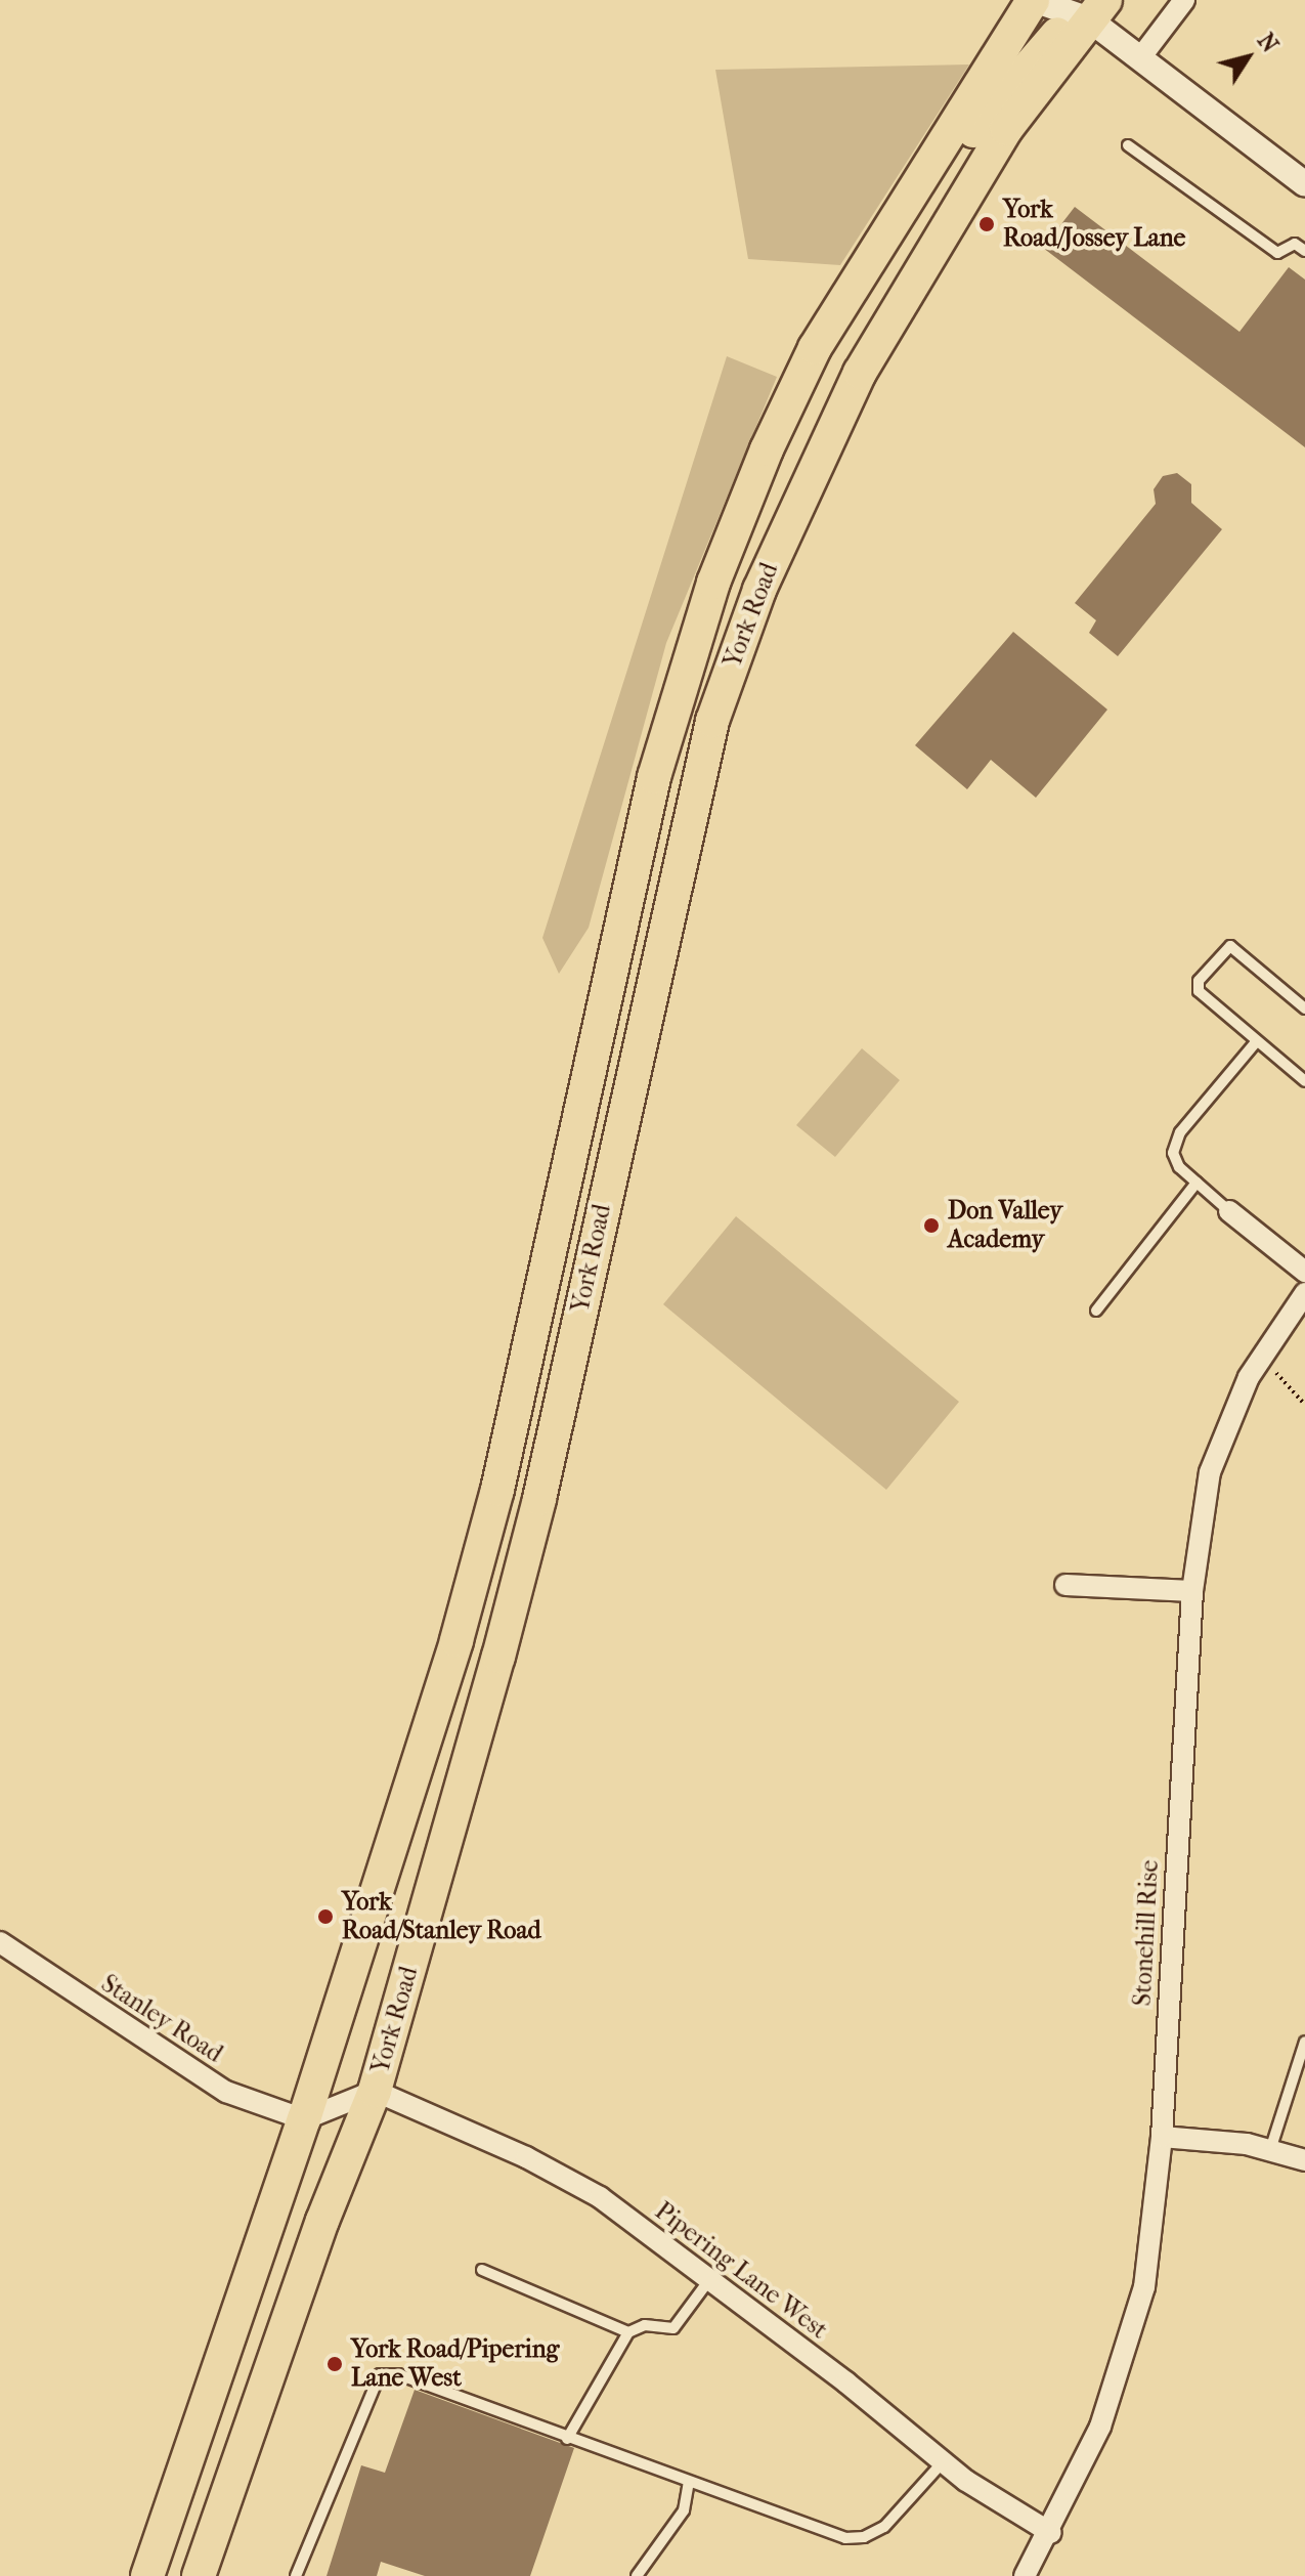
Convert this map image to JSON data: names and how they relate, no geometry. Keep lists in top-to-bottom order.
{
  "streets": {
    "highway": ["York Road"],
    "street": ["Stonehill Rise", "Stanley Road", "Pipering Lane West"]
  },
  "crossings": [
    ["York Road", "Stanley Road"],
    ["York Road", "Pipering Lane West"],
    ["Stonehill Rise", "Pipering Lane West"]
  ],
  "places": [
    "York Road/Jossey Lane",
    "Don Valley Academy",
    "York Road/Stanley Road",
    "York Road/Pipering Lane West"
  ],
  "north": "top right"
}
